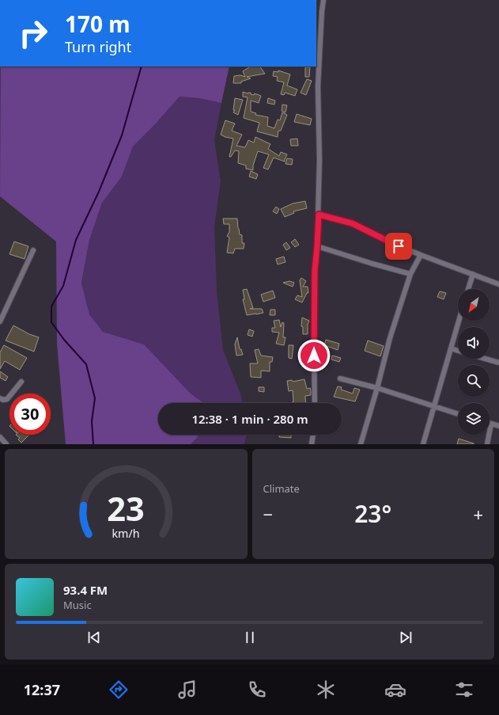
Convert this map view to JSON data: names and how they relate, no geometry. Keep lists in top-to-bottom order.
{
  "north": "bottom left",
  "page": {
    "turn": ["170 m", "Turn right"],
    "limit": "30",
    "trip": "12:38 · 1 min · 280 m",
    "tile": "Climate",
    "heat": ["−", "23°", "+"],
    "song": ["93.4 FM", "Music"],
    "tabs": "12:37",
    "gauge": ["23", "km/h"]
  }
}
